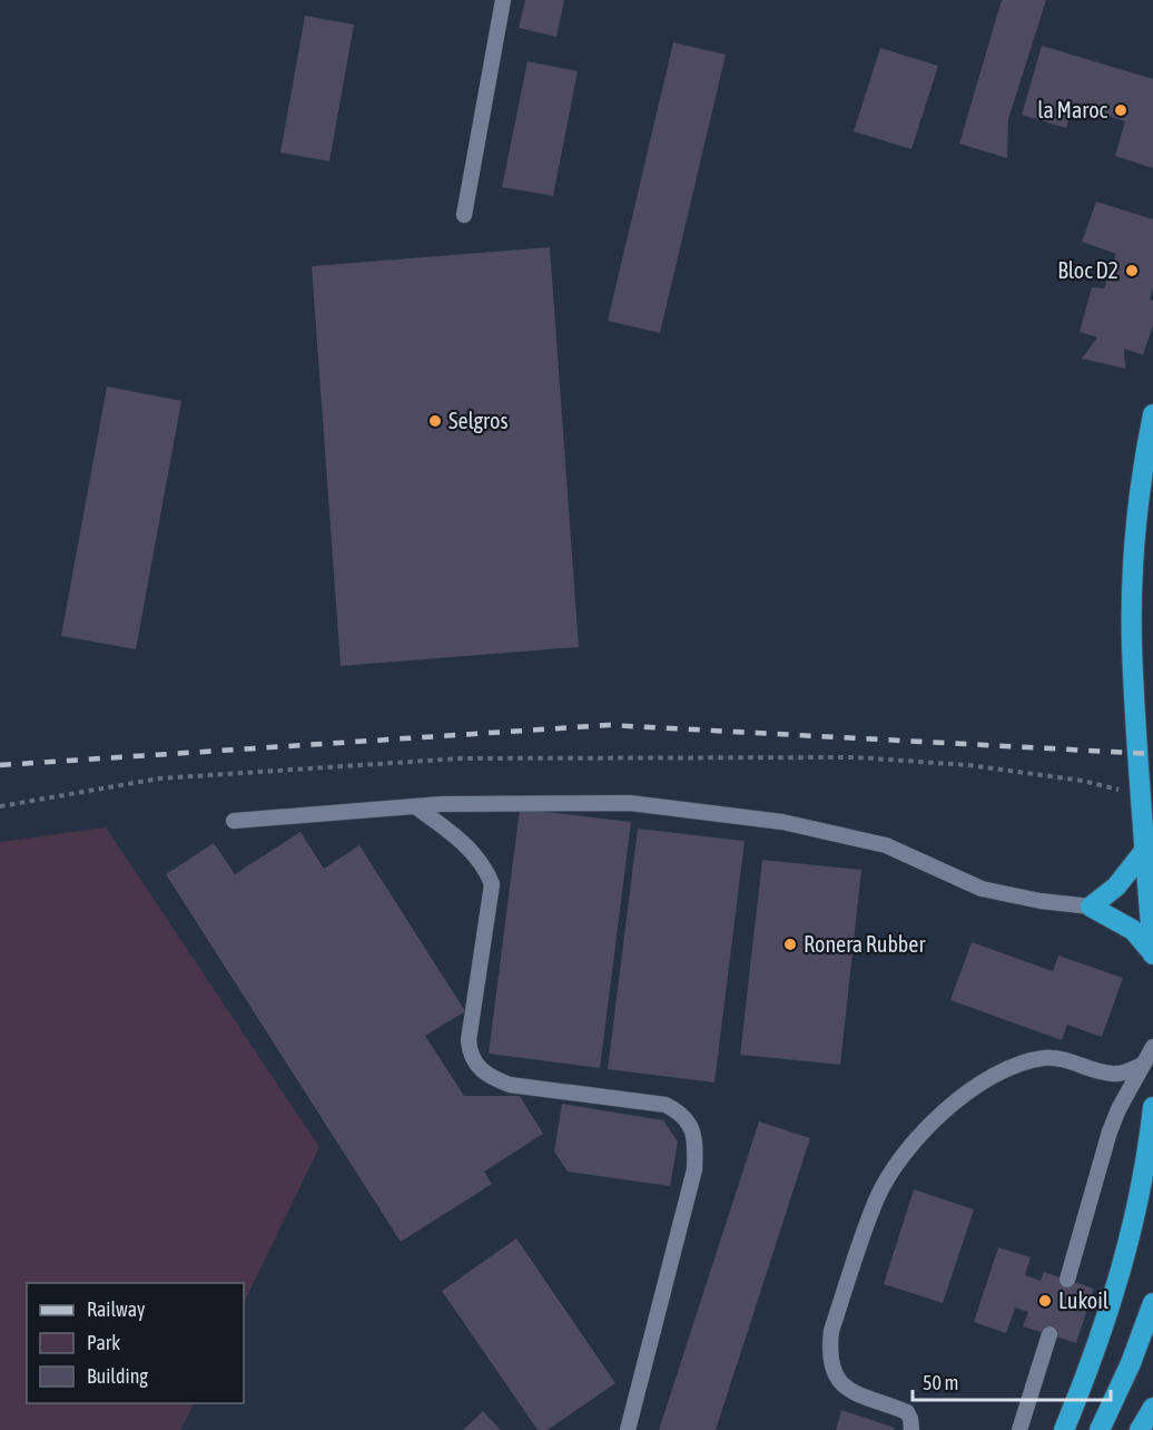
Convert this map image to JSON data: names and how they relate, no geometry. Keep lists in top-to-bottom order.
{
  "places": [
    "la Maroc",
    "Bloc D2",
    "Selgros",
    "Ronera Rubber",
    "Lukoil"
  ],
  "legend": ["Railway", "Park", "Building"],
  "scale_bar": "50 m"
}
